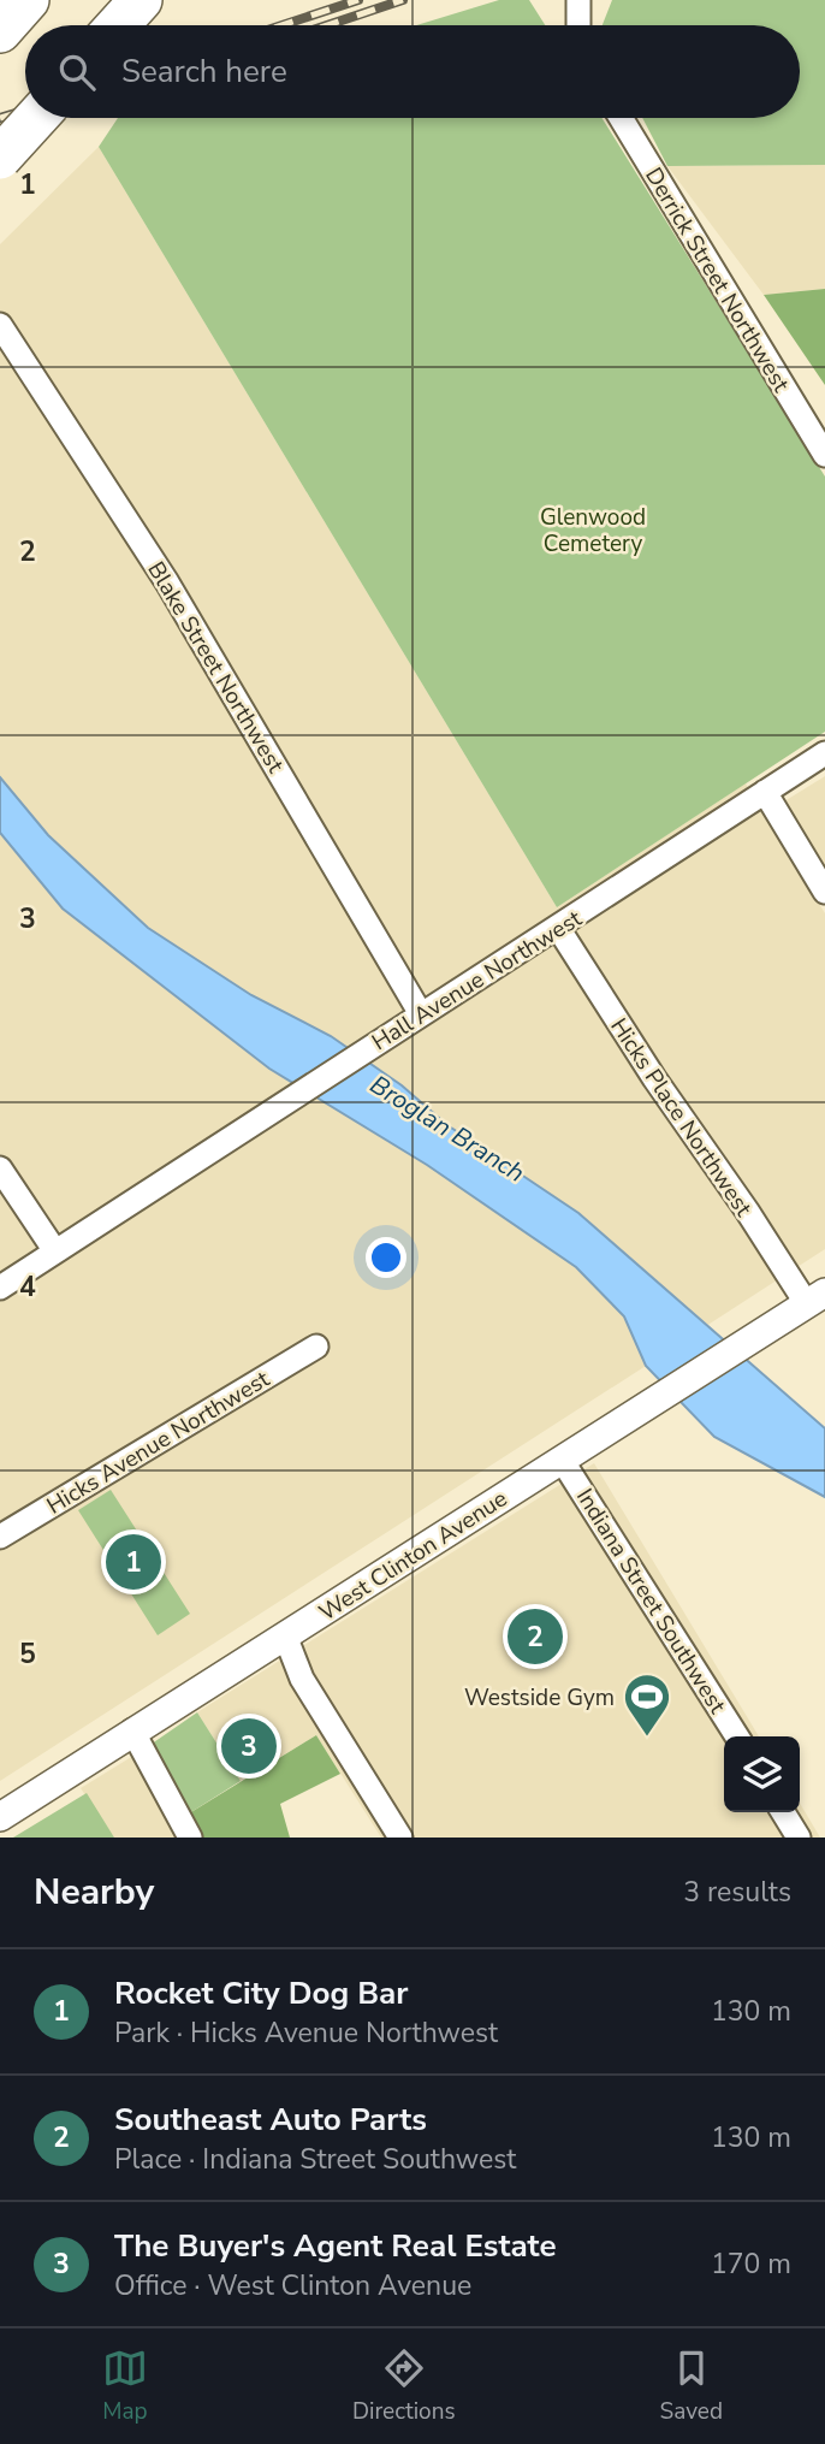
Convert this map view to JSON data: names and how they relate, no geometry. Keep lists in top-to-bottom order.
{
  "streets": {
    "street": [
      "Derrick Street Northwest",
      "Blake Street Northwest",
      "Hall Avenue Northwest",
      "Hicks Place Northwest",
      "Hicks Avenue Northwest",
      "West Clinton Avenue",
      "Indiana Street Southwest"
    ]
  },
  "crossings": [
    ["Blake Street Northwest", "Hall Avenue Northwest"],
    ["Hall Avenue Northwest", "Hicks Place Northwest"],
    ["Hicks Place Northwest", "West Clinton Avenue"],
    ["West Clinton Avenue", "Indiana Street Southwest"]
  ],
  "water": ["Broglan Branch"],
  "parks": ["Glenwood Cemetery"],
  "places": {
    "sports": ["Westside Gym"]
  },
  "page": {
    "search": "Search here",
    "pins": ["1", "2", "3"],
    "heading": ["Nearby", "3 results"],
    "list": [
      {
        "mark": "1",
        "name": "Rocket City Dog Bar",
        "note": "Park · Hicks Avenue Northwest",
        "value": "130 m"
      },
      {
        "mark": "2",
        "name": "Southeast Auto Parts",
        "note": "Place · Indiana Street Southwest",
        "value": "130 m"
      },
      {
        "mark": "3",
        "name": "The Buyer's Agent Real Estate",
        "note": "Office · West Clinton Avenue",
        "value": "170 m"
      }
    ],
    "nav": ["Map", "Directions", "Saved"]
  },
  "grid": {
    "rows": [
      "1",
      "2",
      "3",
      "4",
      "5"
    ]
  }
}
